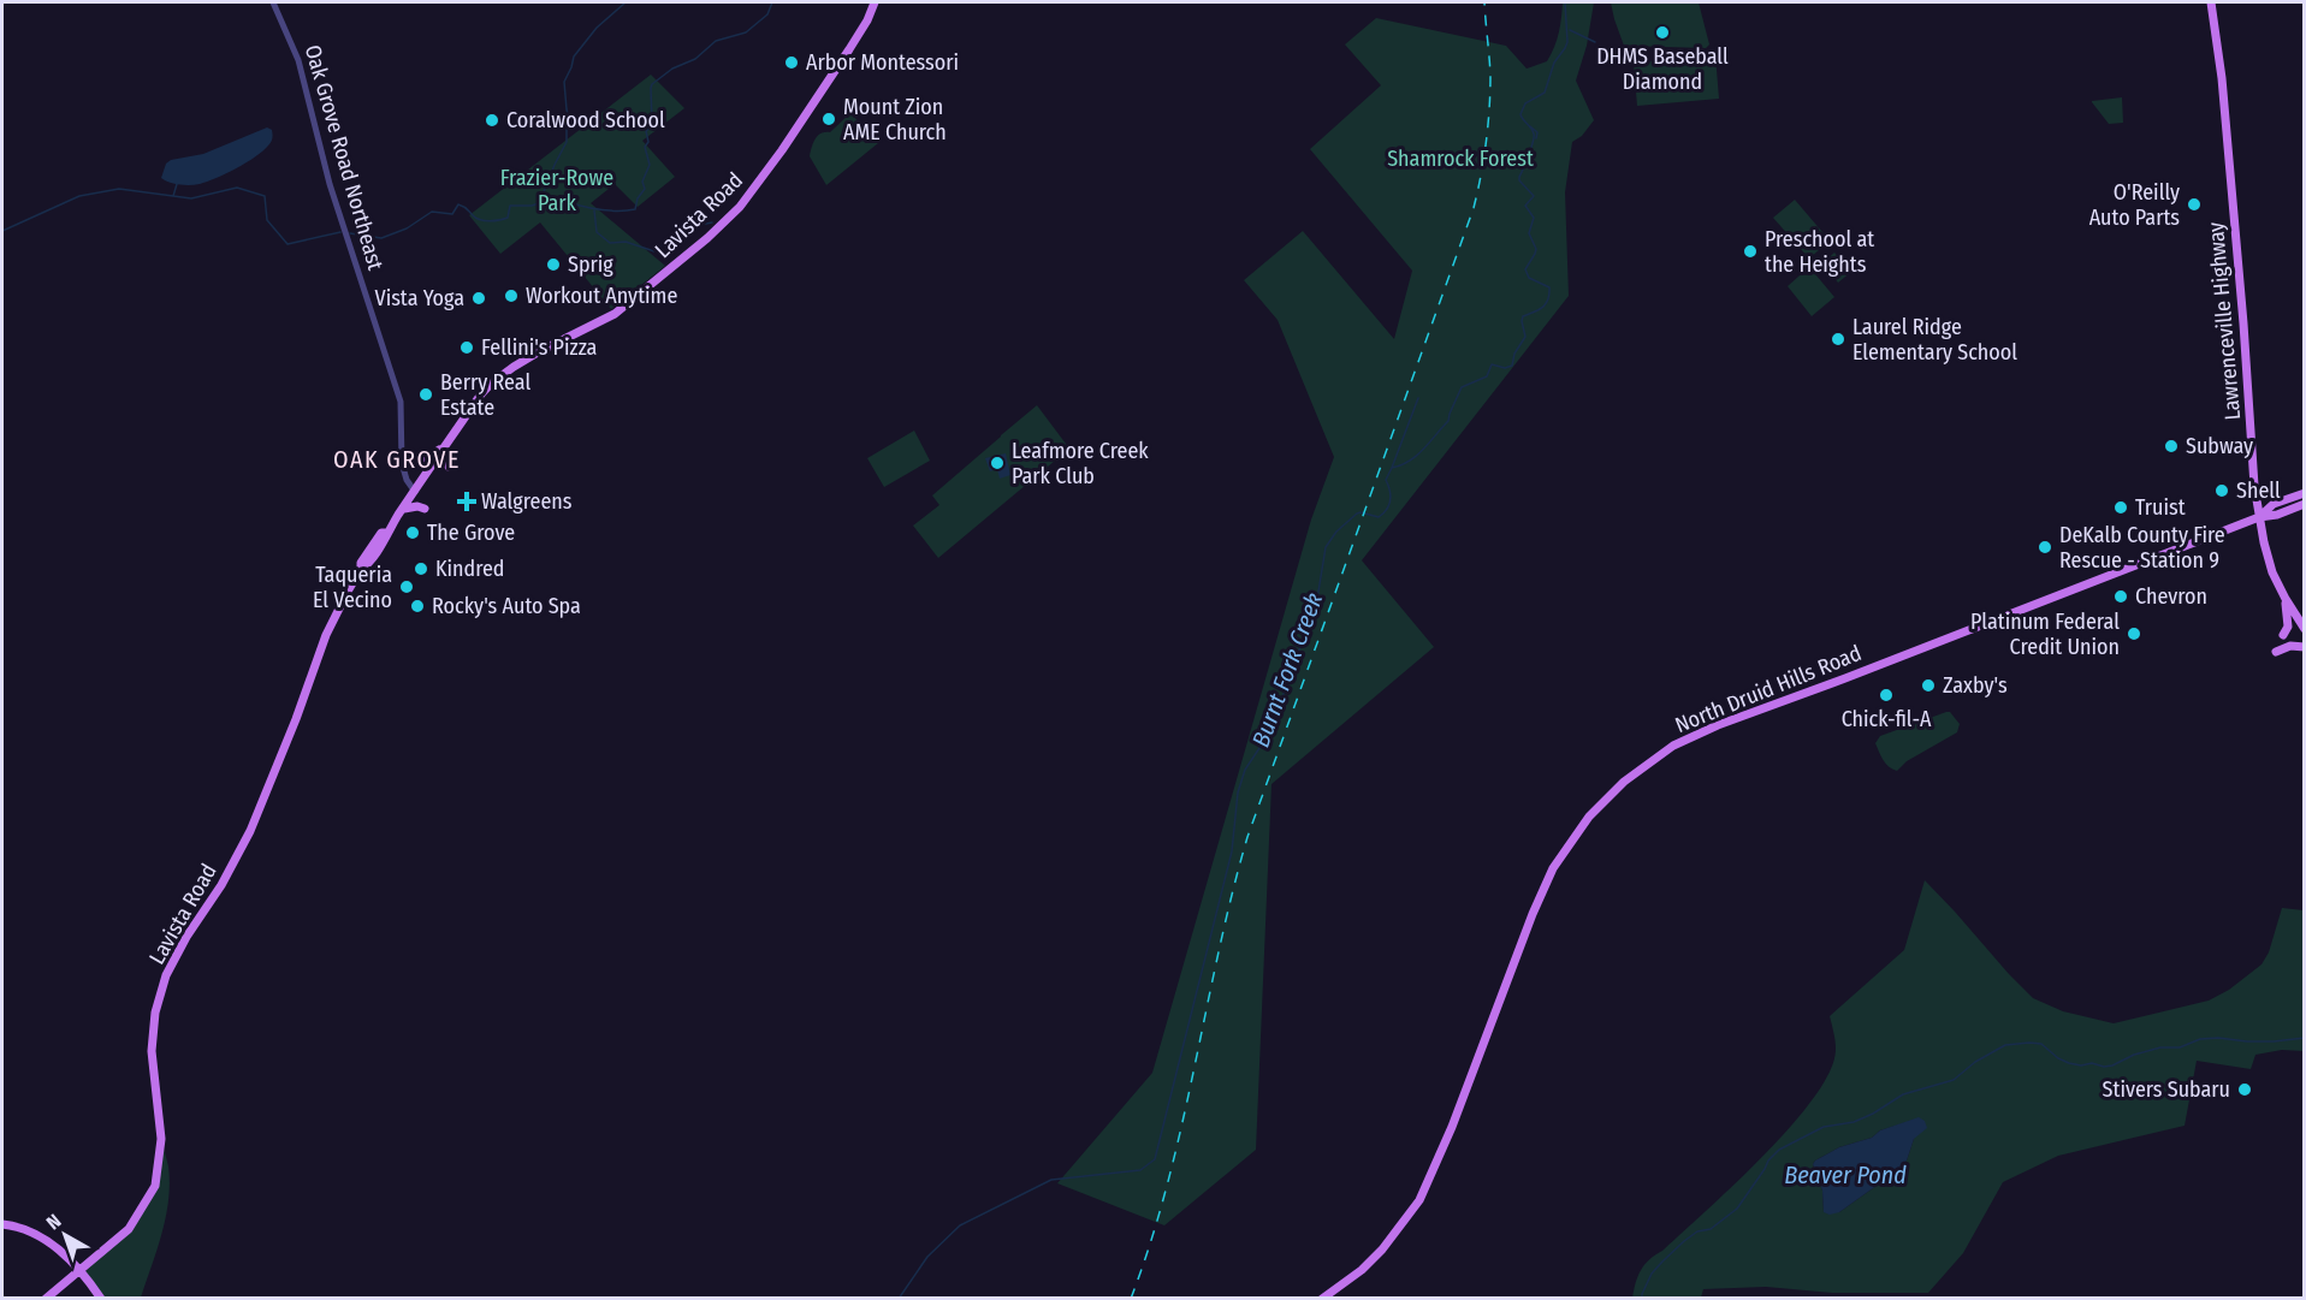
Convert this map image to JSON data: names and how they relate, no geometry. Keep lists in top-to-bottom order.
{
  "streets": {
    "main road": ["Lavista Road", "Lawrenceville Highway", "North Druid Hills Road"],
    "street": ["Oak Grove Road Northeast"]
  },
  "crossings": [
    ["Oak Grove Road Northeast", "Lavista Road"],
    ["Lawrenceville Highway", "North Druid Hills Road"]
  ],
  "districts": ["OAK GROVE"],
  "water": ["Burnt Fork Creek", "Beaver Pond"],
  "parks": ["Shamrock Forest", "Frazier-Rowe Park"],
  "places": {
    "other": [
      "DHMS Baseball Diamond",
      "Arbor Montessori",
      "Mount Zion AME Church",
      "Coralwood School",
      "O'Reilly Auto Parts",
      "Preschool at the Heights",
      "Sprig",
      "Workout Anytime",
      "Vista Yoga",
      "Laurel Ridge Elementary School",
      "Fellini's Pizza",
      "Berry Real Estate",
      "Subway",
      "Leafmore Creek Park Club",
      "Shell",
      "Truist",
      "The Grove",
      "DeKalb County Fire Rescue - Station 9",
      "Kindred",
      "Taqueria El Vecino",
      "Chevron",
      "Rocky's Auto Spa",
      "Platinum Federal Credit Union",
      "Zaxby's",
      "Chick-fil-A",
      "Stivers Subaru"
    ],
    "health": ["Walgreens"]
  },
  "north": "top left"
}
